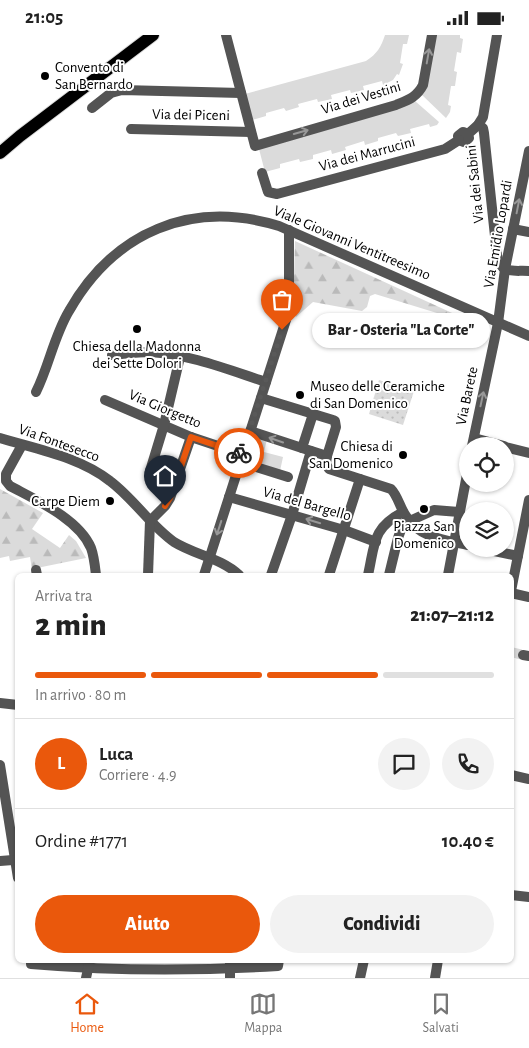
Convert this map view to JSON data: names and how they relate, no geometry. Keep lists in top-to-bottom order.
{
  "streets": {
    "street": [
      "Via dei Vestini",
      "Via dei Piceni",
      "Via dei Marrucini",
      "Via dei Sabini",
      "Via Emidio Lopardi",
      "Viale Giovanni Ventitreesimo",
      "Via Barete",
      "Via Giorgetto",
      "Via Fontesecco",
      "Via del Bargello"
    ]
  },
  "crossings": [
    ["Via dei Vestini", "Via dei Piceni"],
    ["Via dei Marrucini", "Via dei Sabini"],
    ["Via dei Sabini", "Via Emidio Lopardi"],
    ["Via Emidio Lopardi", "Viale Giovanni Ventitreesimo"],
    ["Via Emidio Lopardi", "Via Barete"],
    ["Viale Giovanni Ventitreesimo", "Via Barete"]
  ],
  "one_way": ["Via dei Vestini", "Via Barete"],
  "places": [
    "Convento di San Bernardo",
    "Chiesa della Madonna dei Sette Dolori",
    "Bar - Osteria \"La Corte\"",
    "Museo delle Ceramiche di San Domenico",
    "Chiesa di San Domenico",
    "Carpe Diem",
    "Piazza San Domenico"
  ],
  "page": {
    "status": "21:05",
    "bubble": "Bar - Osteria \"La Corte\"",
    "heading": ["2 min", "Arriva tra", "21:07–21:12"],
    "panel": [
      "Luca",
      "Corriere · 4.9",
      "Ordine #1771",
      "10.40 €"
    ],
    "bar": "In arrivo · 80 m",
    "round": "L",
    "buttons": ["Aiuto", "Condividi"],
    "tabs": ["Home", "Mappa", "Salvati"]
  }
}
